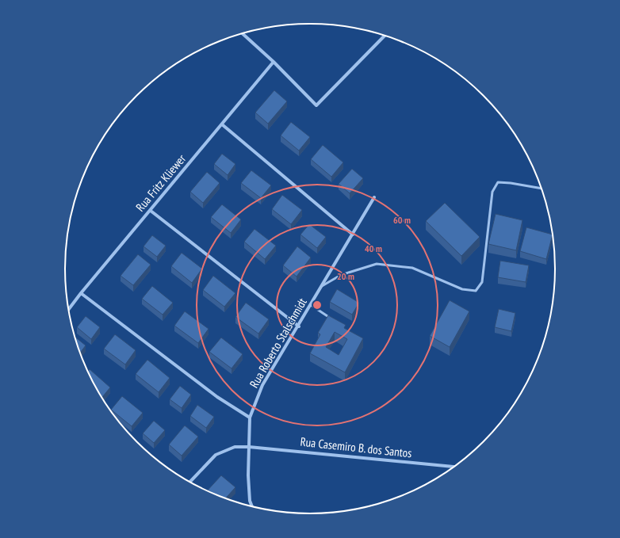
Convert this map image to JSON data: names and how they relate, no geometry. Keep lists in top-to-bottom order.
{
  "streets": {
    "street": ["Rua Fritz Kliewer", "Rua Roberto Stalschmidt", "Rua Casemiro B. dos Santos"]
  },
  "crossings": [
    ["Rua Roberto Stalschmidt", "Rua Casemiro B. dos Santos"]
  ],
  "rings": ["60 m", "40 m", "20 m"]
}
